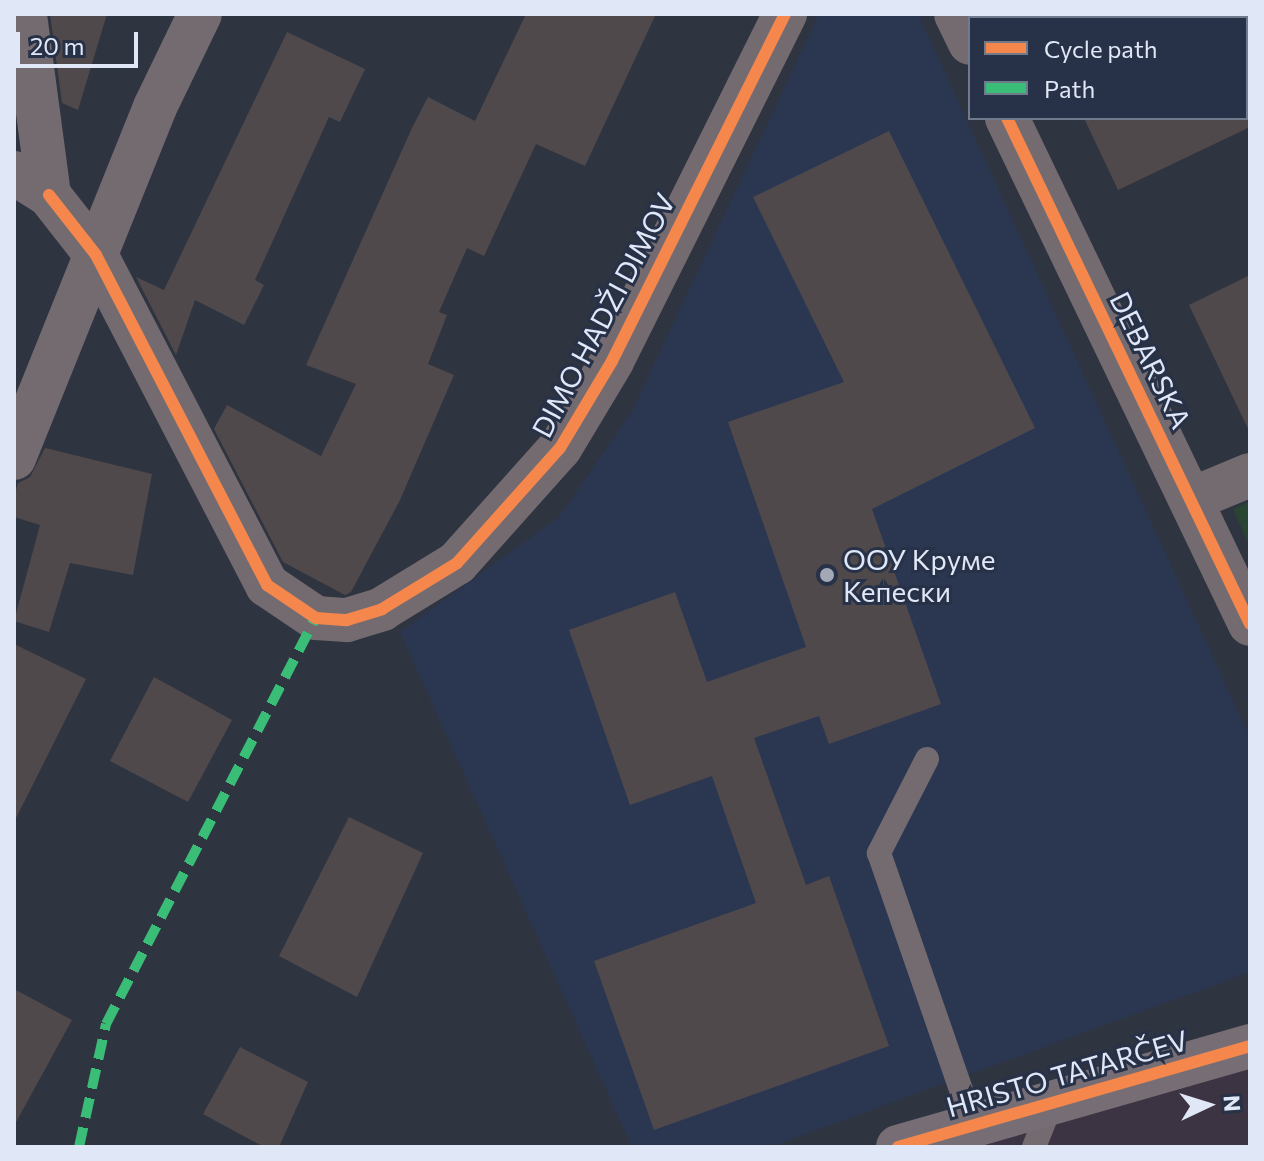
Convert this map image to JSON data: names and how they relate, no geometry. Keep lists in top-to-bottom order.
{
  "streets": {
    "street": ["DIMO HADŽI DIMOV", "DEBARSKA", "HRISTO TATARČEV"]
  },
  "places": ["ООУ Круме Кепески"],
  "legend": ["Cycle path", "Path"],
  "scale_bar": "20 m",
  "north": "right"
}
